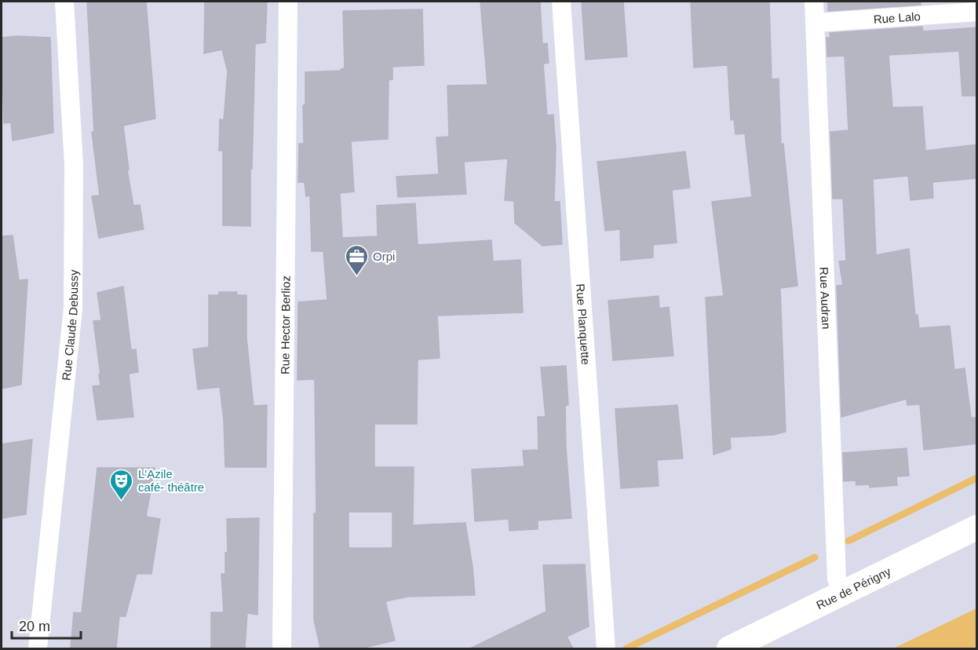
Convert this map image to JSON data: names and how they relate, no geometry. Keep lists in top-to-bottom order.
{
  "streets": {
    "street": [
      "Rue Lalo",
      "Rue Audran",
      "Rue Hector Berlioz",
      "Rue Planquette",
      "Rue Claude Debussy",
      "Rue de Périgny"
    ]
  },
  "crossings": [
    ["Rue Lalo", "Rue Audran"],
    ["Rue Audran", "Rue de Périgny"]
  ],
  "places": {
    "office": ["Orpi"],
    "theatre": ["L'Azile café- théâtre"]
  },
  "scale_bar": "20 m"
}
